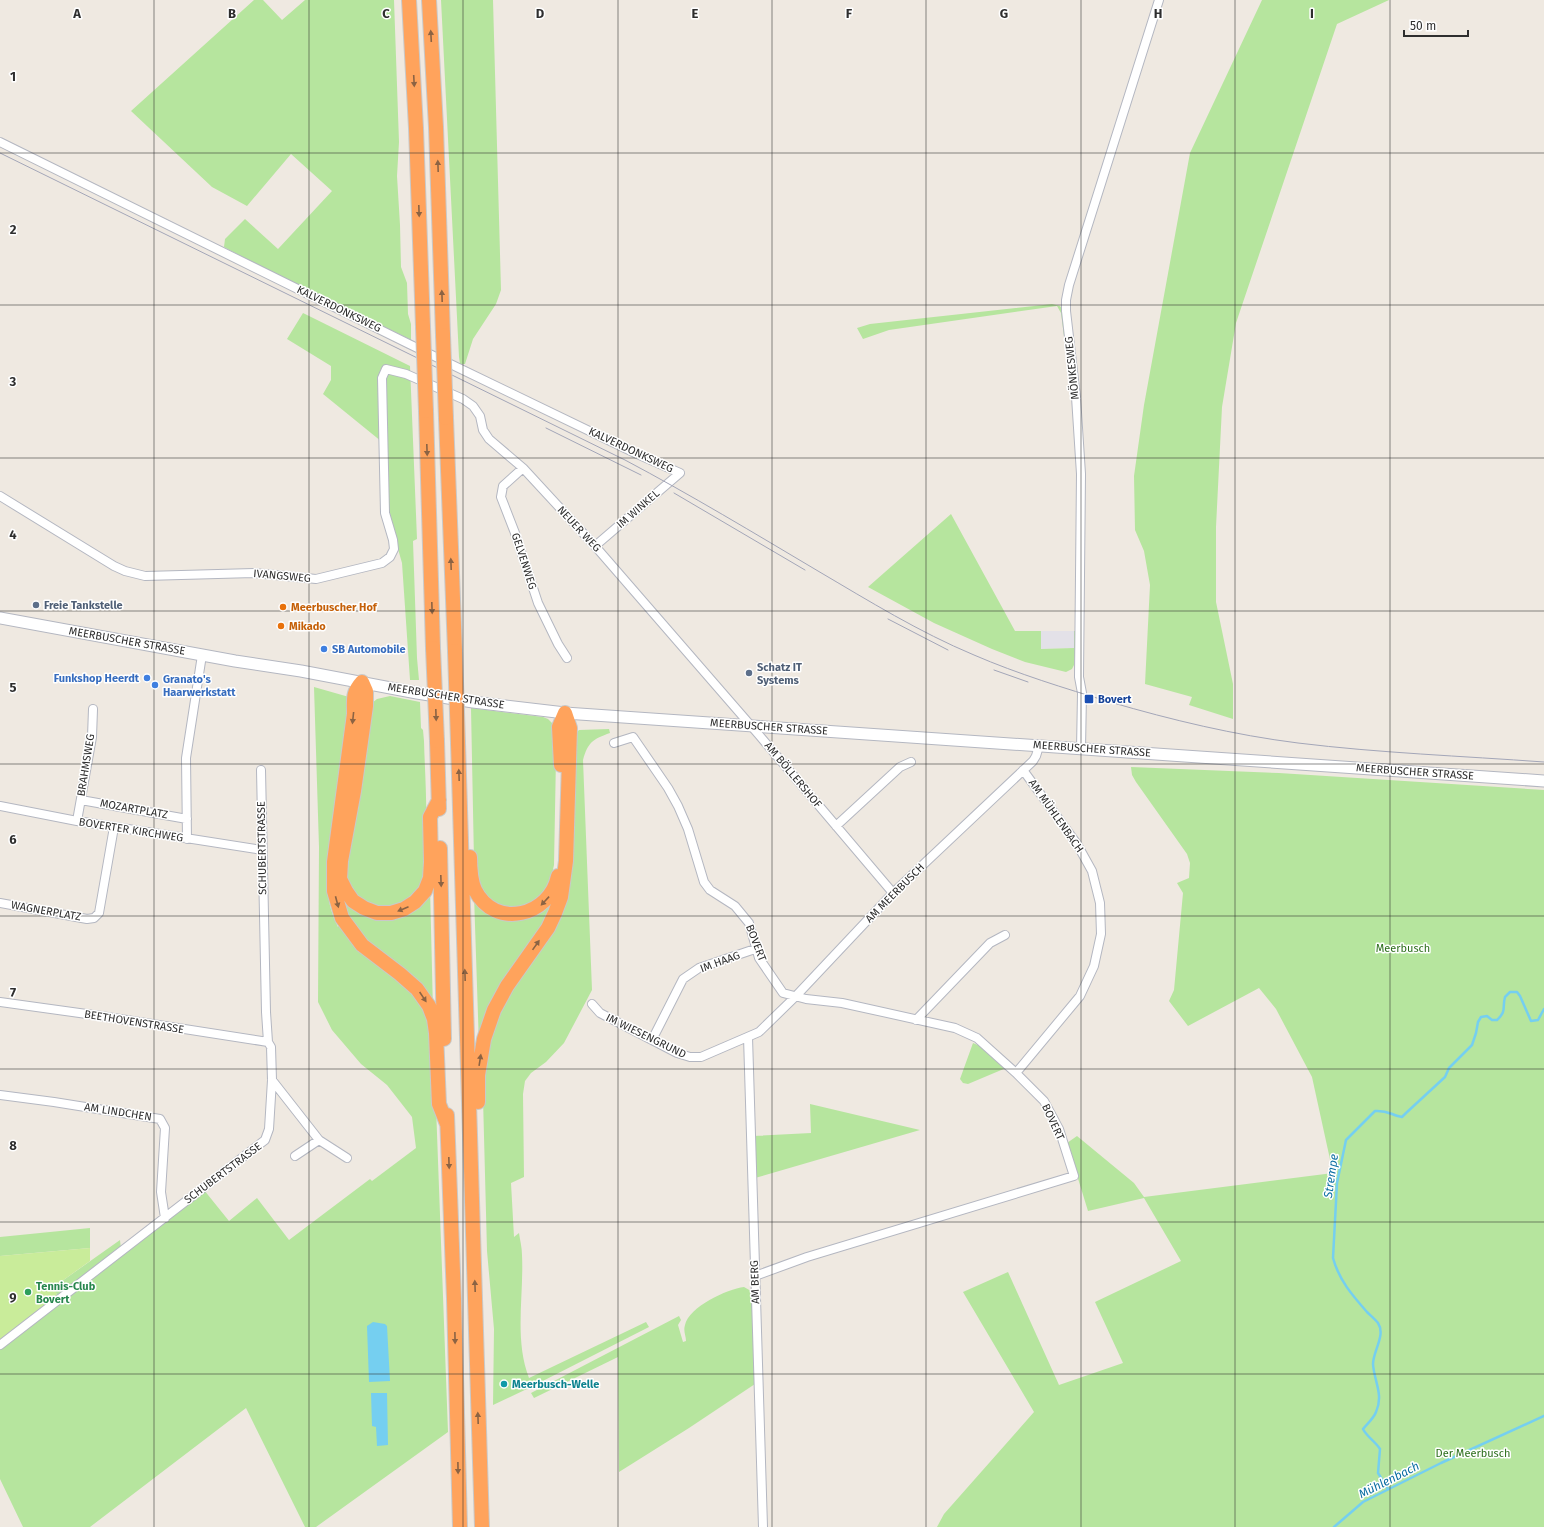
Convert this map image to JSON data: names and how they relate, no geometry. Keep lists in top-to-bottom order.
{
  "streets": {
    "main road": ["MEERBUSCHER STRASSE"],
    "street": [
      "KALVERDONKSWEG",
      "MÖNKESWEG",
      "IM WINKEL",
      "NEUER WEG",
      "GELVENWEG",
      "IVANGSWEG",
      "BRAHMSWEG",
      "AM BÖLLERSHOF",
      "MOZARTPLATZ",
      "AM MÜHLENBACH",
      "BOVERTER KIRCHWEG",
      "SCHUBERTSTRASSE",
      "AM MEERBUSCH",
      "WAGNERPLATZ",
      "BOVERT",
      "IM HAAG",
      "BEETHOVENSTRASSE",
      "IM WIESENGRUND",
      "AM LINDCHEN",
      "AM BERG"
    ]
  },
  "crossings": [
    ["KALVERDONKSWEG", "IM WINKEL"],
    ["MÖNKESWEG", "MEERBUSCHER STRASSE"],
    ["IM WINKEL", "NEUER WEG"],
    ["NEUER WEG", "GELVENWEG"],
    ["NEUER WEG", "IVANGSWEG"],
    ["NEUER WEG", "MEERBUSCHER STRASSE"],
    ["NEUER WEG", "AM BÖLLERSHOF"],
    ["MEERBUSCHER STRASSE", "AM BÖLLERSHOF"],
    ["MEERBUSCHER STRASSE", "AM MEERBUSCH"],
    ["BRAHMSWEG", "MOZARTPLATZ"],
    ["BRAHMSWEG", "BOVERTER KIRCHWEG"],
    ["AM BÖLLERSHOF", "AM MEERBUSCH"],
    ["AM MÜHLENBACH", "AM MEERBUSCH"],
    ["AM MÜHLENBACH", "BOVERT"],
    ["BOVERTER KIRCHWEG", "SCHUBERTSTRASSE"],
    ["BOVERTER KIRCHWEG", "WAGNERPLATZ"],
    ["SCHUBERTSTRASSE", "BEETHOVENSTRASSE"],
    ["SCHUBERTSTRASSE", "AM LINDCHEN"],
    ["AM MEERBUSCH", "BOVERT"],
    ["AM MEERBUSCH", "IM WIESENGRUND"],
    ["AM MEERBUSCH", "AM BERG"],
    ["BOVERT", "IM HAAG"],
    ["BOVERT", "AM BERG"],
    ["IM HAAG", "IM WIESENGRUND"],
    ["IM WIESENGRUND", "AM BERG"]
  ],
  "water": ["Strempe", "Mühlenbach"],
  "parks": ["Meerbusch", "Der Meerbusch"],
  "places": {
    "other": [
      "Freie Tankstelle",
      "Meerbuscher Hof",
      "Mikado",
      "SB Automobile",
      "Schatz IT Systems",
      "Funkshop Heerdt",
      "Granato's Haarwerkstatt",
      "Tennis-Club Bovert",
      "Meerbusch-Welle"
    ],
    "transit": ["Bovert"]
  },
  "scale_bar": "50 m",
  "grid": {
    "columns": [
      "A",
      "B",
      "C",
      "D",
      "E",
      "F",
      "G",
      "H",
      "I"
    ],
    "rows": [
      "1",
      "2",
      "3",
      "4",
      "5",
      "6",
      "7",
      "8",
      "9"
    ]
  }
}
